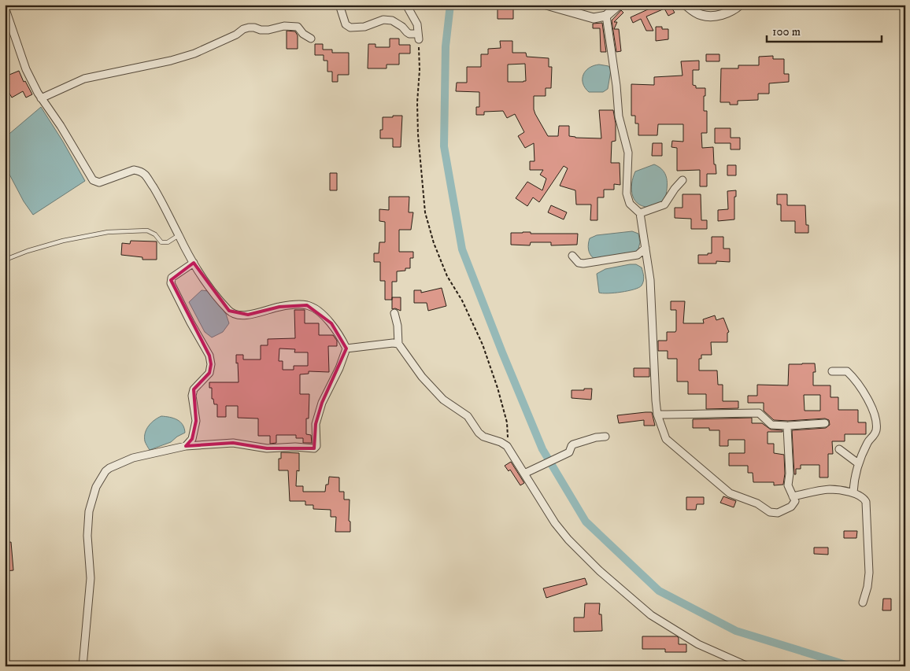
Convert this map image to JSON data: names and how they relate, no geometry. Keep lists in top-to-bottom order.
{
  "scale_bar": "100 m"
}
